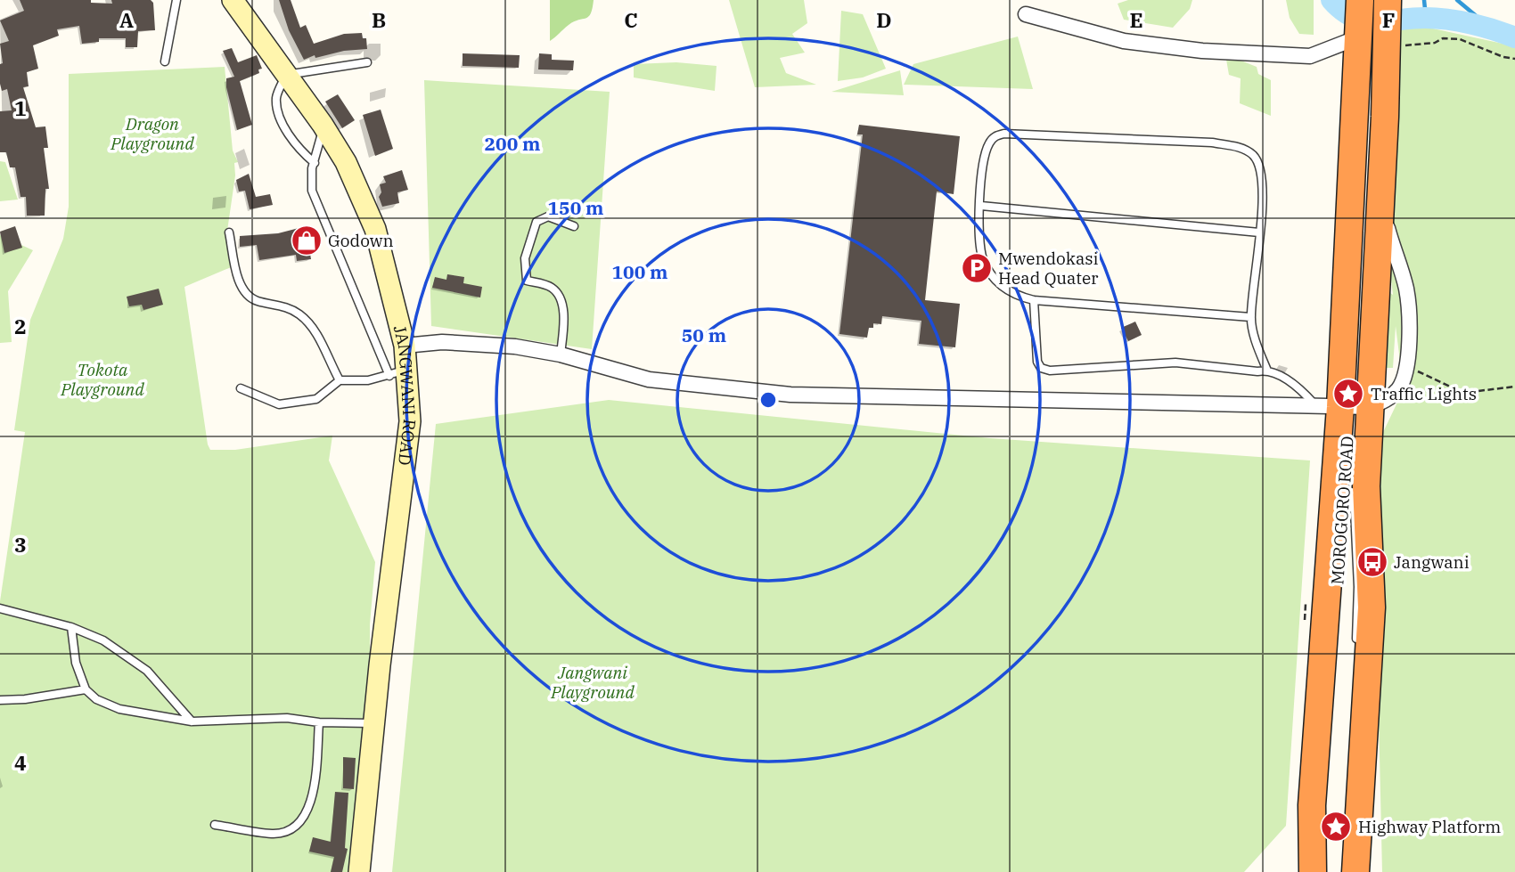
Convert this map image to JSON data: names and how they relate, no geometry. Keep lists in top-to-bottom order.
{
  "streets": {
    "highway": ["MOROGORO ROAD"],
    "street": ["JANGWANI ROAD"]
  },
  "parks": ["Dragon Playground", "Tokota Playground", "Jangwani Playground"],
  "places": {
    "shop": ["Godown"],
    "parking": ["Mwendokasi Head Quater"],
    "place": ["Traffic Lights", "Highway Platform"],
    "bus stop": ["Jangwani"]
  },
  "grid": {
    "columns": [
      "A",
      "B",
      "C",
      "D",
      "E",
      "F"
    ],
    "rows": [
      "1",
      "2",
      "3",
      "4"
    ]
  },
  "rings": [
    "200 m",
    "150 m",
    "100 m",
    "50 m"
  ]
}
